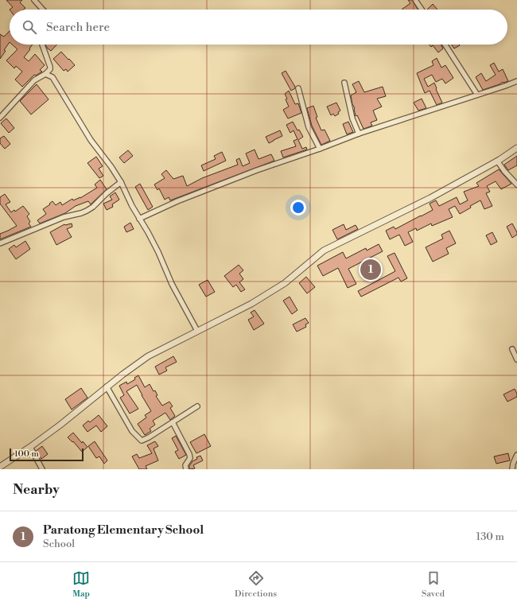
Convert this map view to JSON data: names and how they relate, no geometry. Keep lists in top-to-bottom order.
{
  "scale_bar": "100 m",
  "page": {
    "search": "Search here",
    "pins": "1",
    "scale": "100 m",
    "heading": "Nearby",
    "list": [
      {
        "mark": "1",
        "name": "Paratong Elementary School",
        "note": "School",
        "value": "130 m"
      }
    ],
    "nav": ["Map", "Directions", "Saved"]
  }
}
